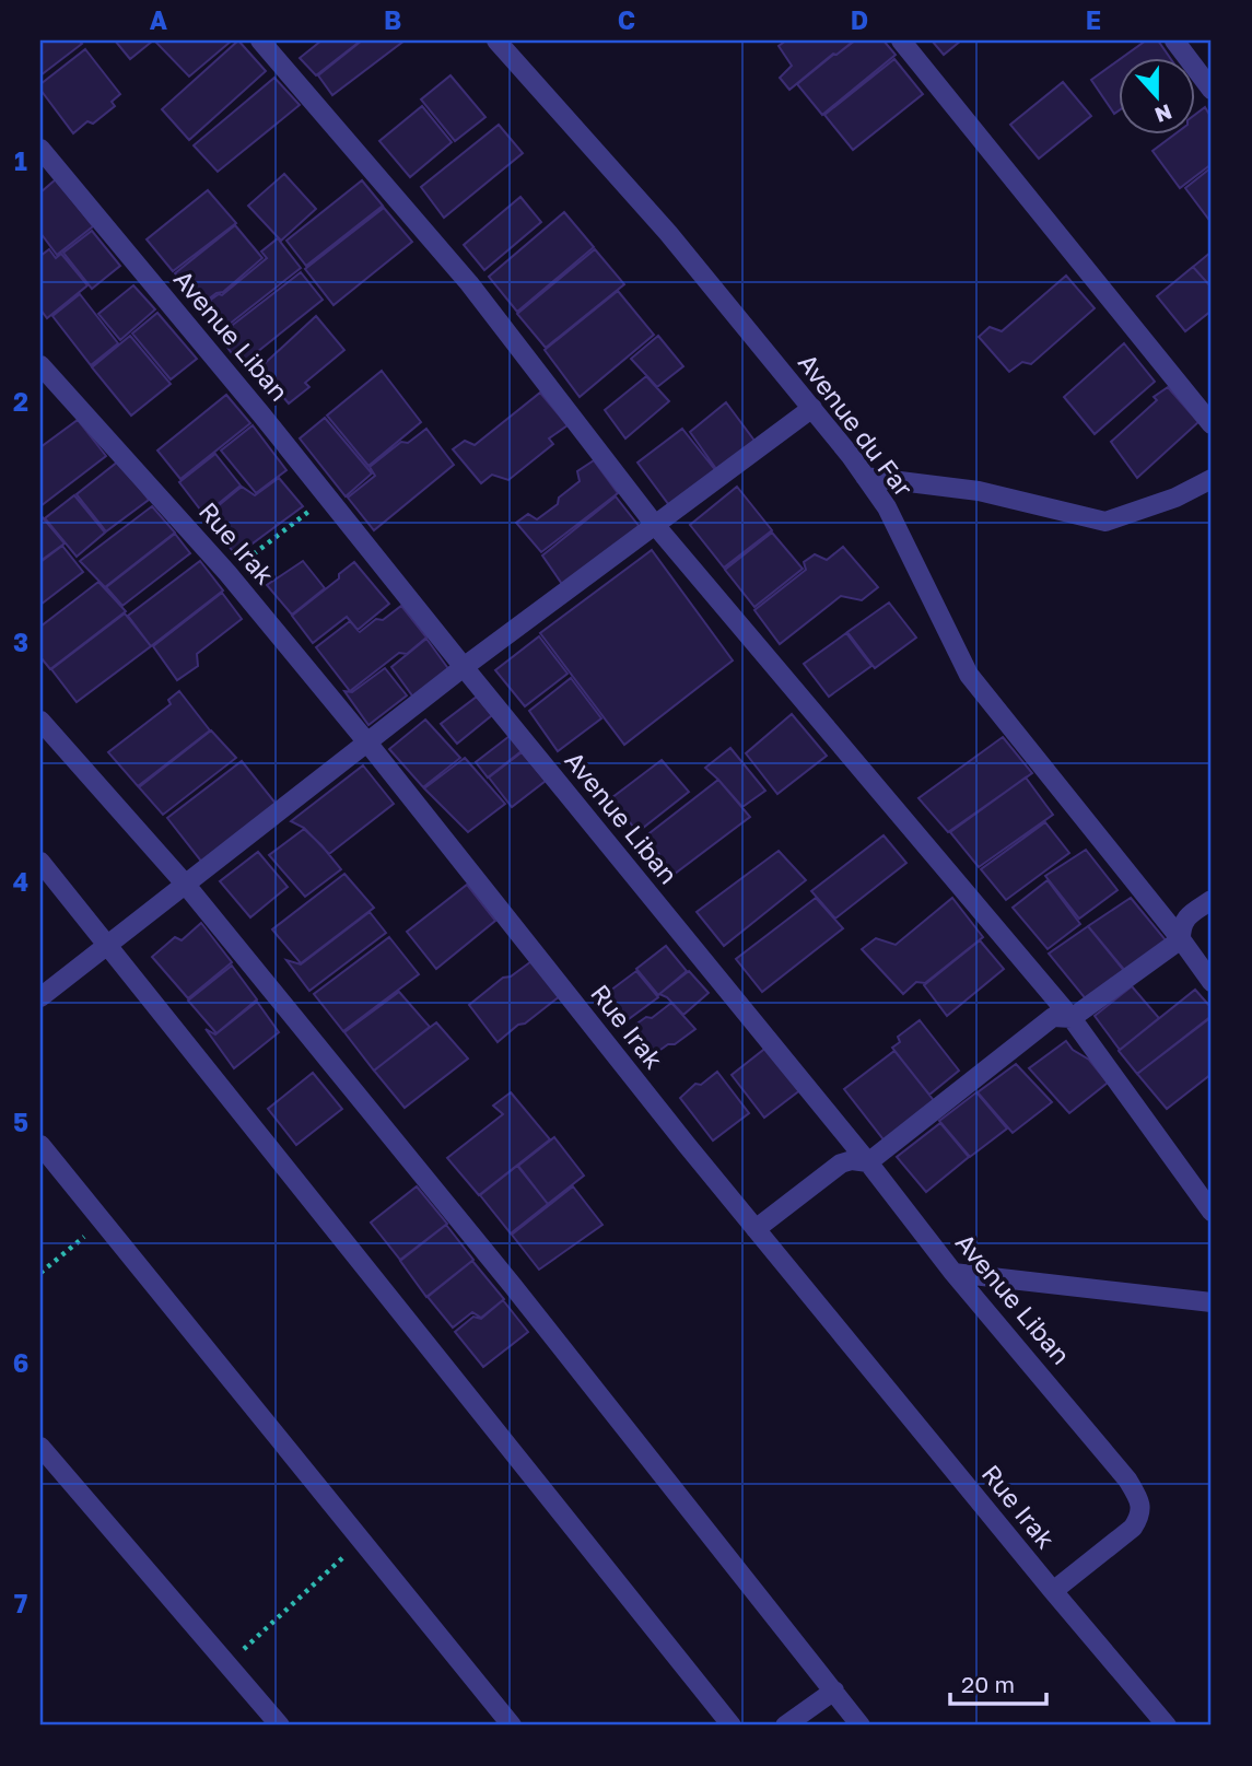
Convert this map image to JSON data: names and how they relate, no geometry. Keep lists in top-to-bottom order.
{
  "streets": {
    "street": ["Avenue Liban", "Avenue du Far", "Rue Irak"]
  },
  "crossings": [
    ["Avenue Liban", "Rue Irak"]
  ],
  "scale_bar": "20 m",
  "north": "bottom",
  "grid": {
    "columns": [
      "A",
      "B",
      "C",
      "D",
      "E"
    ],
    "rows": [
      "1",
      "2",
      "3",
      "4",
      "5",
      "6",
      "7"
    ]
  }
}
